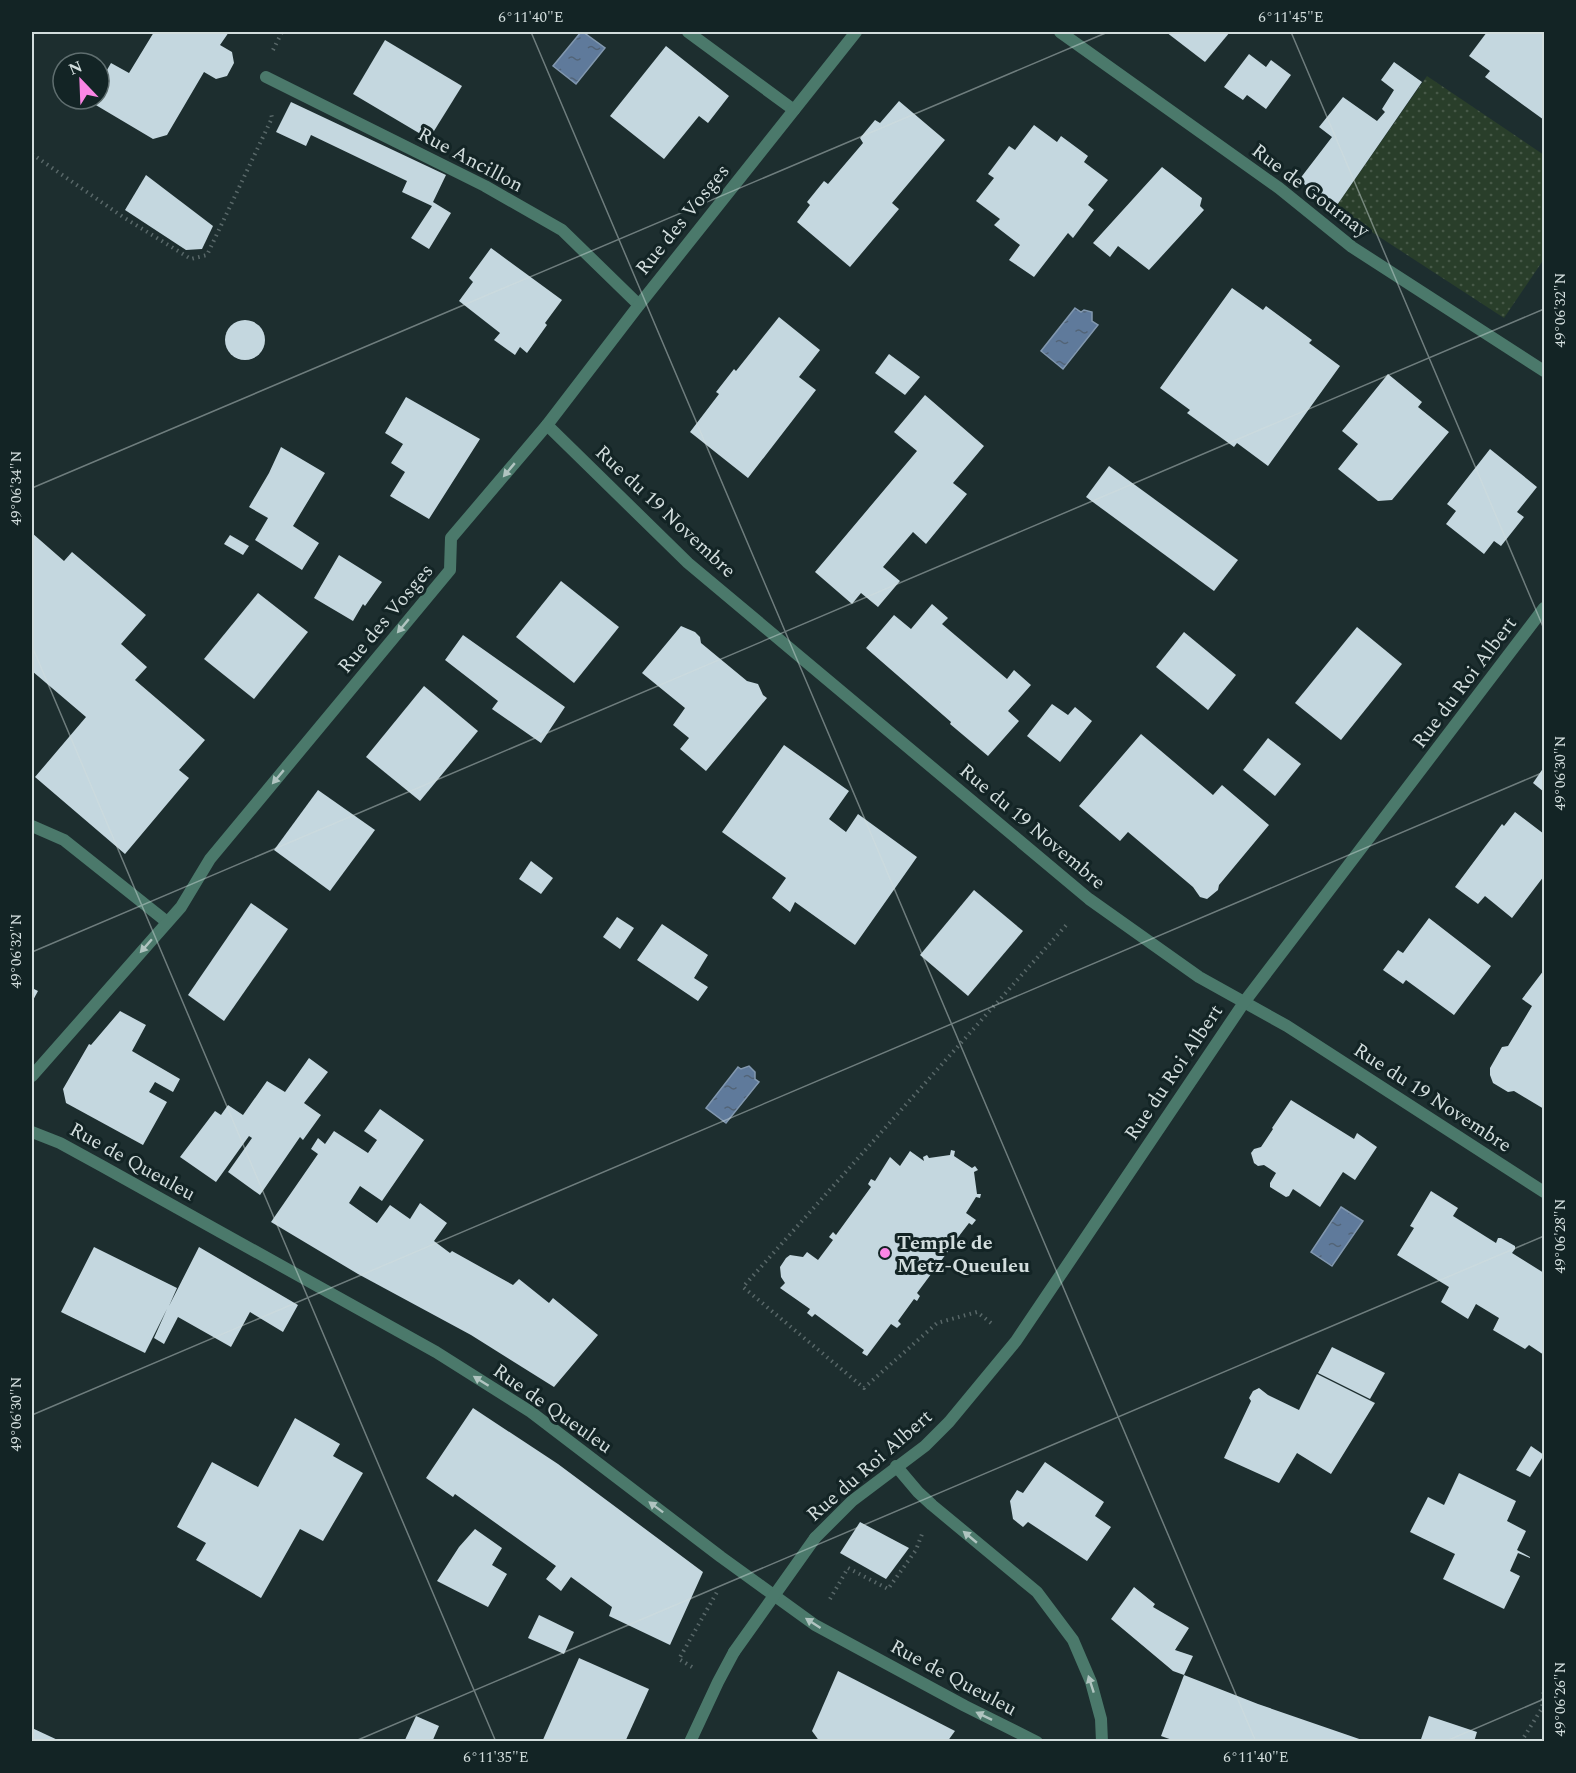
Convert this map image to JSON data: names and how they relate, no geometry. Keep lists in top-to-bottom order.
{
  "streets": {
    "street": [
      "Rue Ancillon",
      "Rue de Gournay",
      "Rue des Vosges",
      "Rue du 19 Novembre",
      "Rue du Roi Albert",
      "Rue de Queuleu"
    ]
  },
  "crossings": [
    ["Rue Ancillon", "Rue des Vosges"],
    ["Rue des Vosges", "Rue du 19 Novembre"],
    ["Rue du 19 Novembre", "Rue du Roi Albert"]
  ],
  "one_way": ["Rue des Vosges", "Rue de Queuleu"],
  "places": ["Temple de Metz-Queuleu"],
  "north": "top left",
  "coordinates": [
    "6°11'40\"E",
    "6°11'45\"E",
    "49°06'32\"N",
    "49°06'34\"N",
    "49°06'30\"N",
    "49°06'28\"N",
    "49°06'26\"N",
    "6°11'35\"E"
  ]
}
